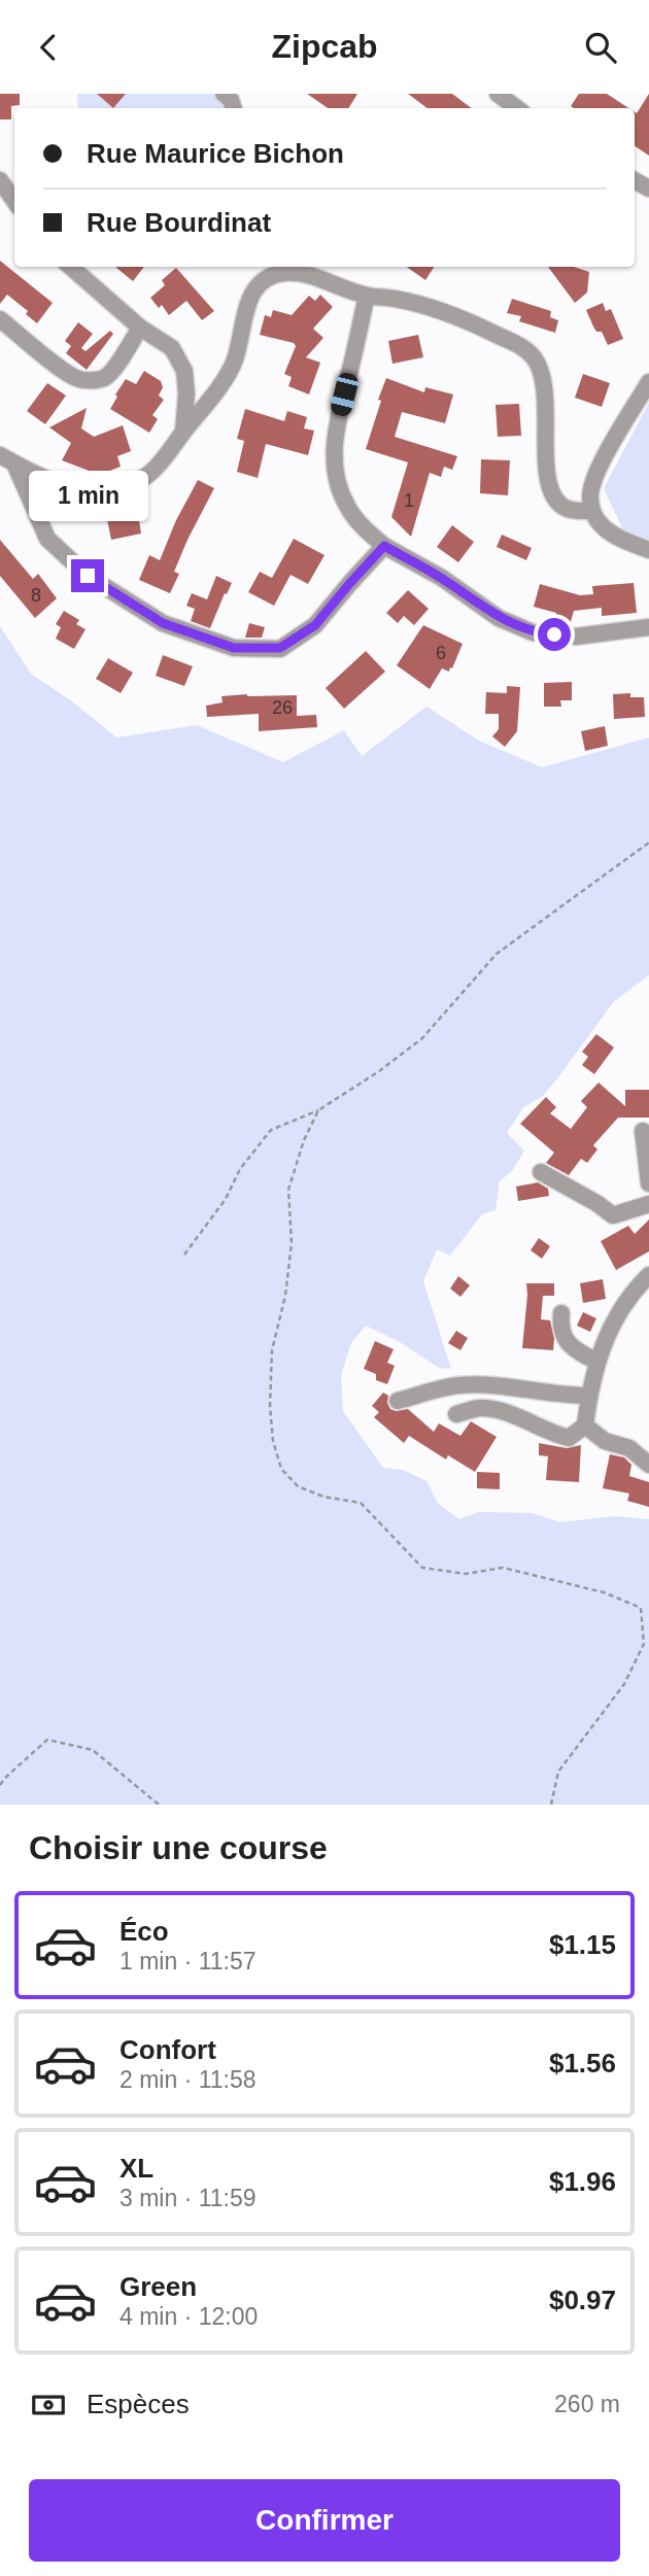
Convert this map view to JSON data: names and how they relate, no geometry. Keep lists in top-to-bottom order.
{
  "house_numbers": [
    "1",
    "8",
    "6",
    "26"
  ],
  "page": {
    "header": "Zipcab",
    "banner": ["Rue Maurice Bichon", "Rue Bourdinat"],
    "bubble": "1 min",
    "heading": "Choisir une course",
    "list": [
      {
        "name": "Éco",
        "note": "1 min · 11:57",
        "value": "$1.15"
      },
      {
        "name": "Confort",
        "note": "2 min · 11:58",
        "value": "$1.56"
      },
      {
        "name": "XL",
        "note": "3 min · 11:59",
        "value": "$1.96"
      },
      {
        "name": "Green",
        "note": "4 min · 12:00",
        "value": "$0.97"
      }
    ],
    "pay": ["Espèces", "260 m"],
    "buttons": "Confirmer"
  }
}
